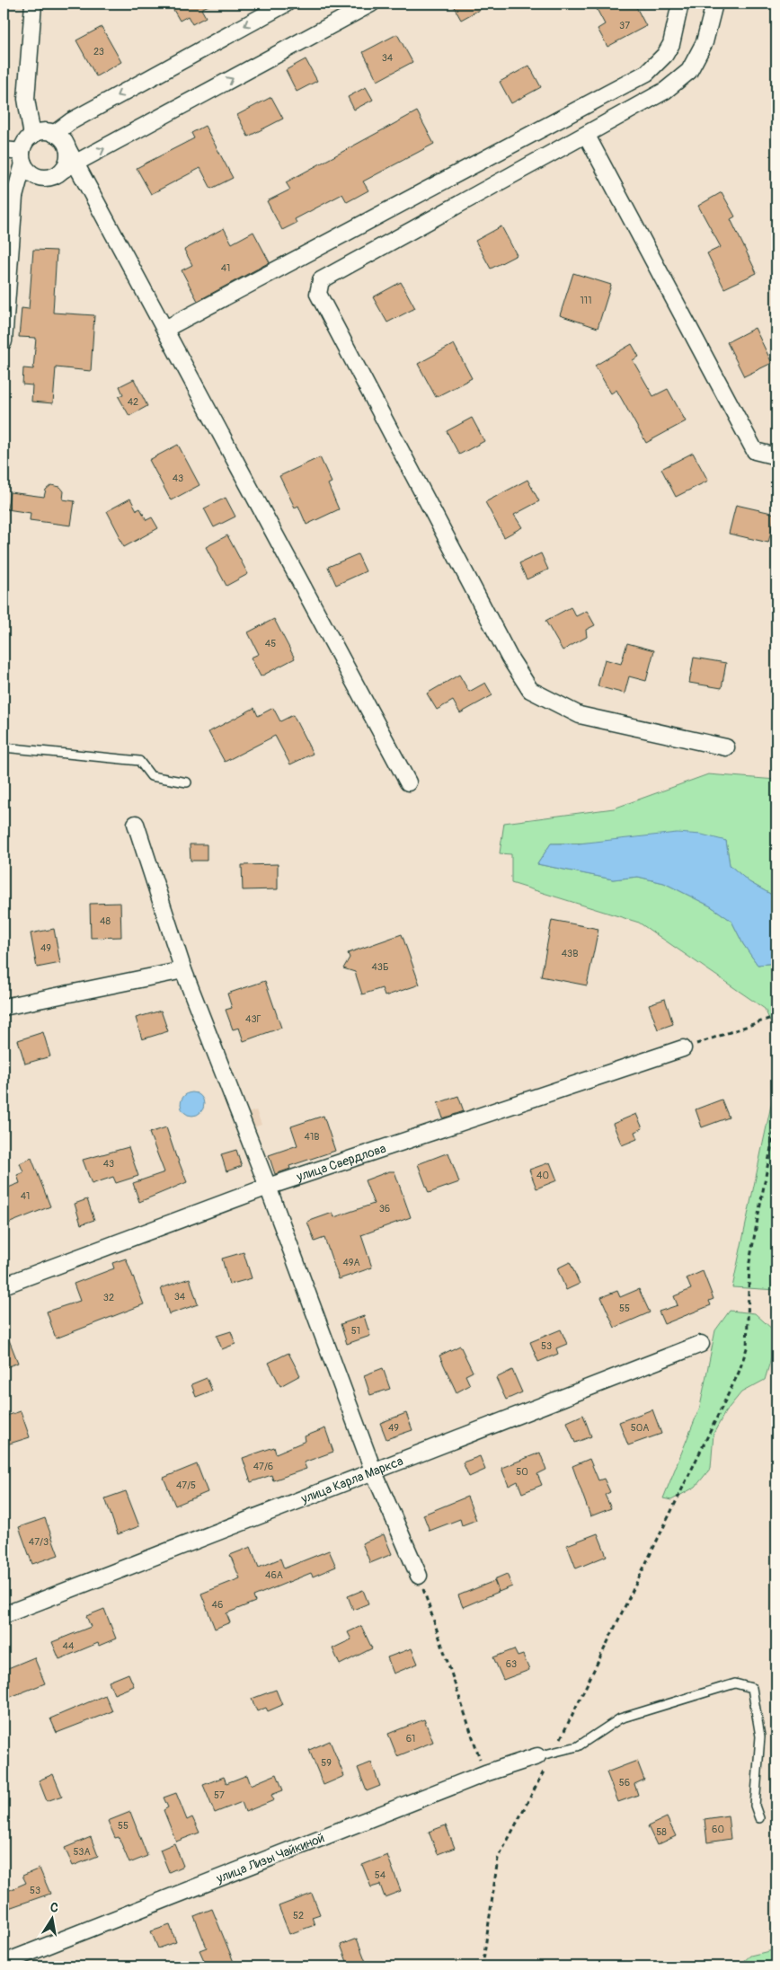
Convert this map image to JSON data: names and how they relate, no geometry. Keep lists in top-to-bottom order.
{
  "streets": {
    "street": ["улица Свердлова", "улица Карла Маркса", "улица Лизы Чайкиной"]
  },
  "house_numbers": [
    "37",
    "23",
    "34",
    "41",
    "111",
    "42",
    "43",
    "45",
    "48",
    "49",
    "43В",
    "43Б",
    "43Г",
    "41В",
    "43",
    "40",
    "41",
    "36",
    "49А",
    "34",
    "32",
    "55",
    "51",
    "53",
    "49",
    "50А",
    "47/6",
    "50",
    "47/5",
    "47/3",
    "46А",
    "46",
    "44",
    "63",
    "61",
    "59",
    "56",
    "57",
    "55",
    "60",
    "58",
    "53А",
    "54",
    "53",
    "52"
  ],
  "north": "top"
}
